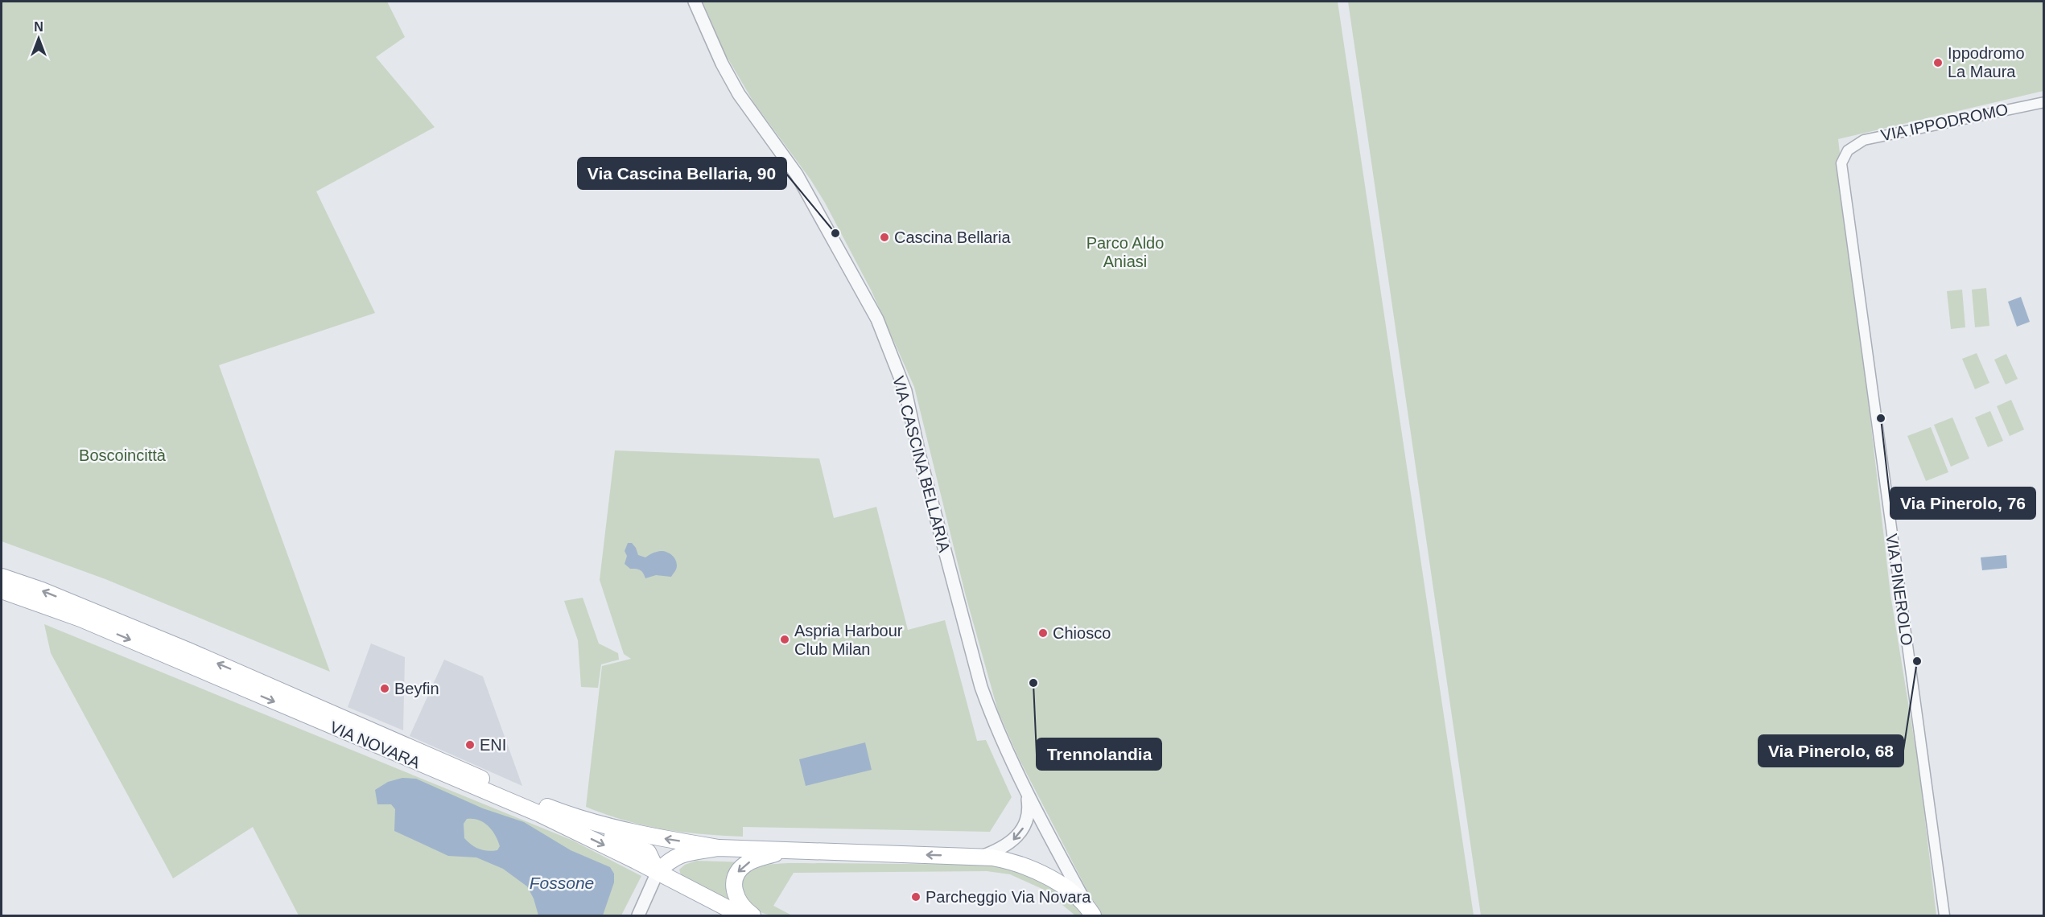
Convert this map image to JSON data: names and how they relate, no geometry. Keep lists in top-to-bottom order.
{
  "streets": {
    "main road": ["VIA CASCINA BELLARIA", "VIA NOVARA"],
    "street": ["VIA IPPODROMO", "VIA PINEROLO"]
  },
  "crossings": [
    ["VIA IPPODROMO", "VIA PINEROLO"],
    ["VIA CASCINA BELLARIA", "VIA NOVARA"]
  ],
  "water": ["Fossone"],
  "parks": ["Parco Aldo Aniasi", "Boscoincittà"],
  "places": [
    "Ippodromo La Maura",
    "Via Cascina Bellaria, 90",
    "Cascina Bellaria",
    "Via Pinerolo, 76",
    "Chiosco",
    "Aspria Harbour Club Milan",
    "Via Pinerolo, 68",
    "Trennolandia",
    "Beyfin",
    "ENI",
    "Parcheggio Via Novara"
  ],
  "north": "top"
}
